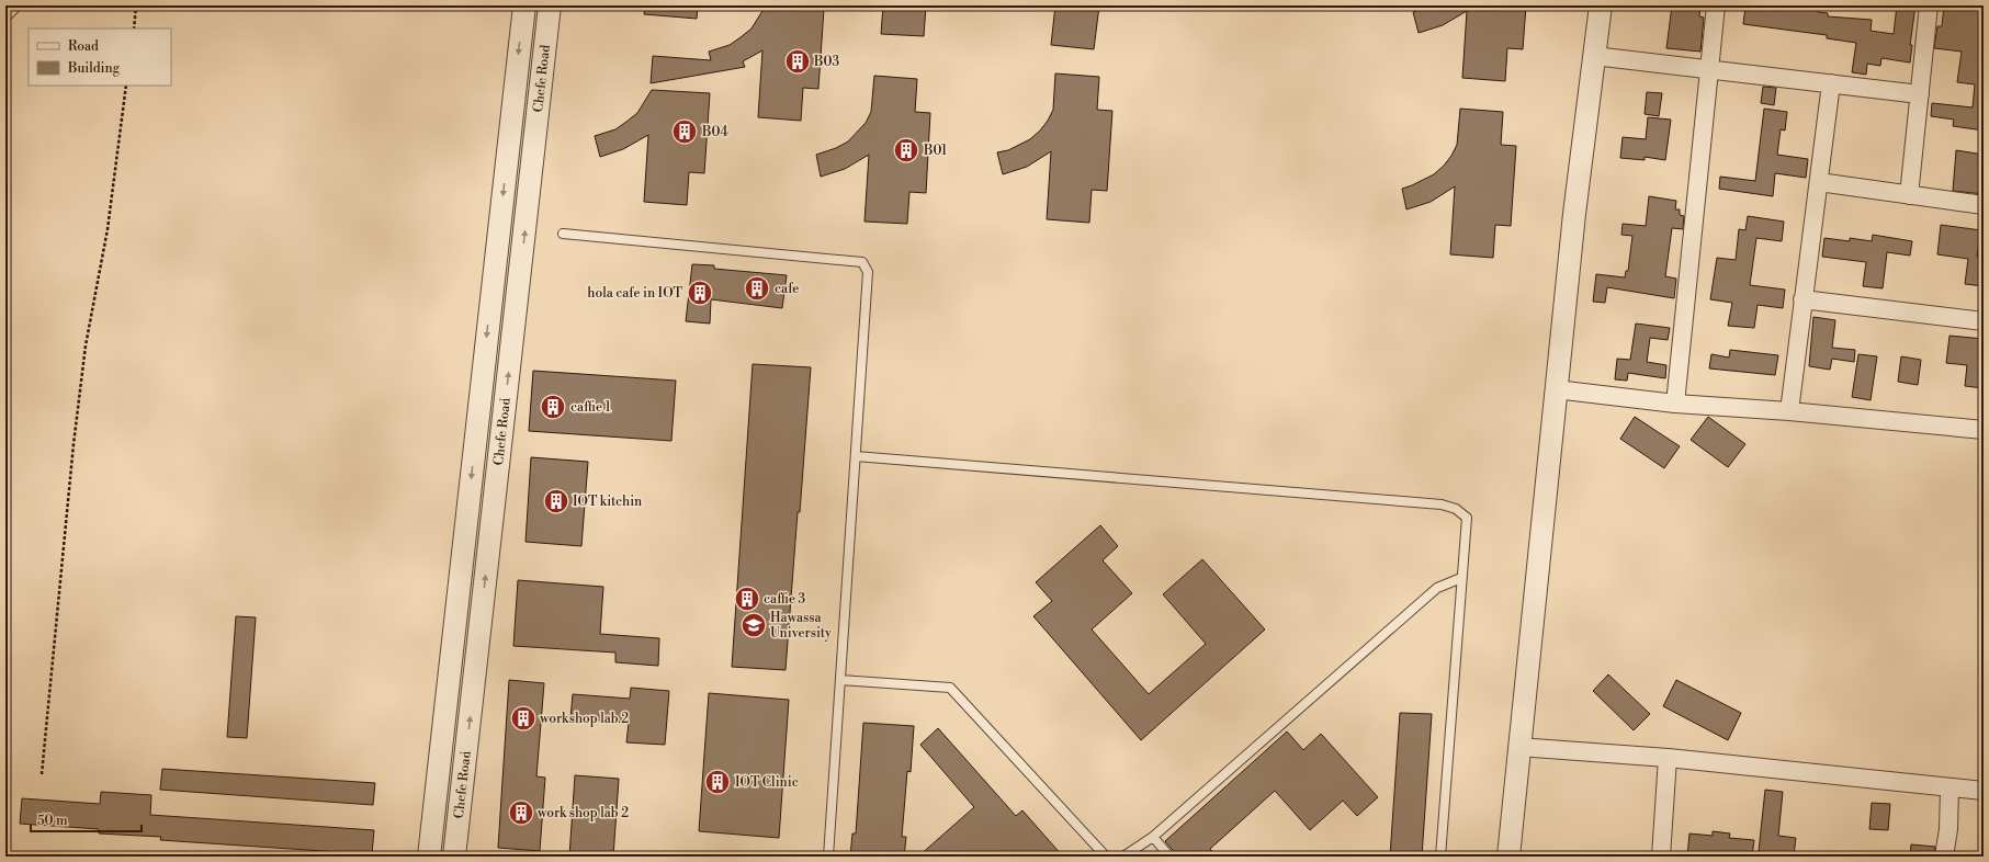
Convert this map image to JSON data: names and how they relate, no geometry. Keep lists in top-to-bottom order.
{
  "streets": {
    "street": ["Chefe Road"]
  },
  "places": {
    "building": [
      "B03",
      "B04",
      "B01",
      "cafe",
      "hola cafe in IOT",
      "caffie 1",
      "IOT kitchin",
      "caffie 3",
      "workshop lab 2",
      "IOT Clinic",
      "work shop lab 2"
    ],
    "school or university": ["Hawassa University"]
  },
  "legend": ["Road", "Building"],
  "scale_bar": "50 m"
}
